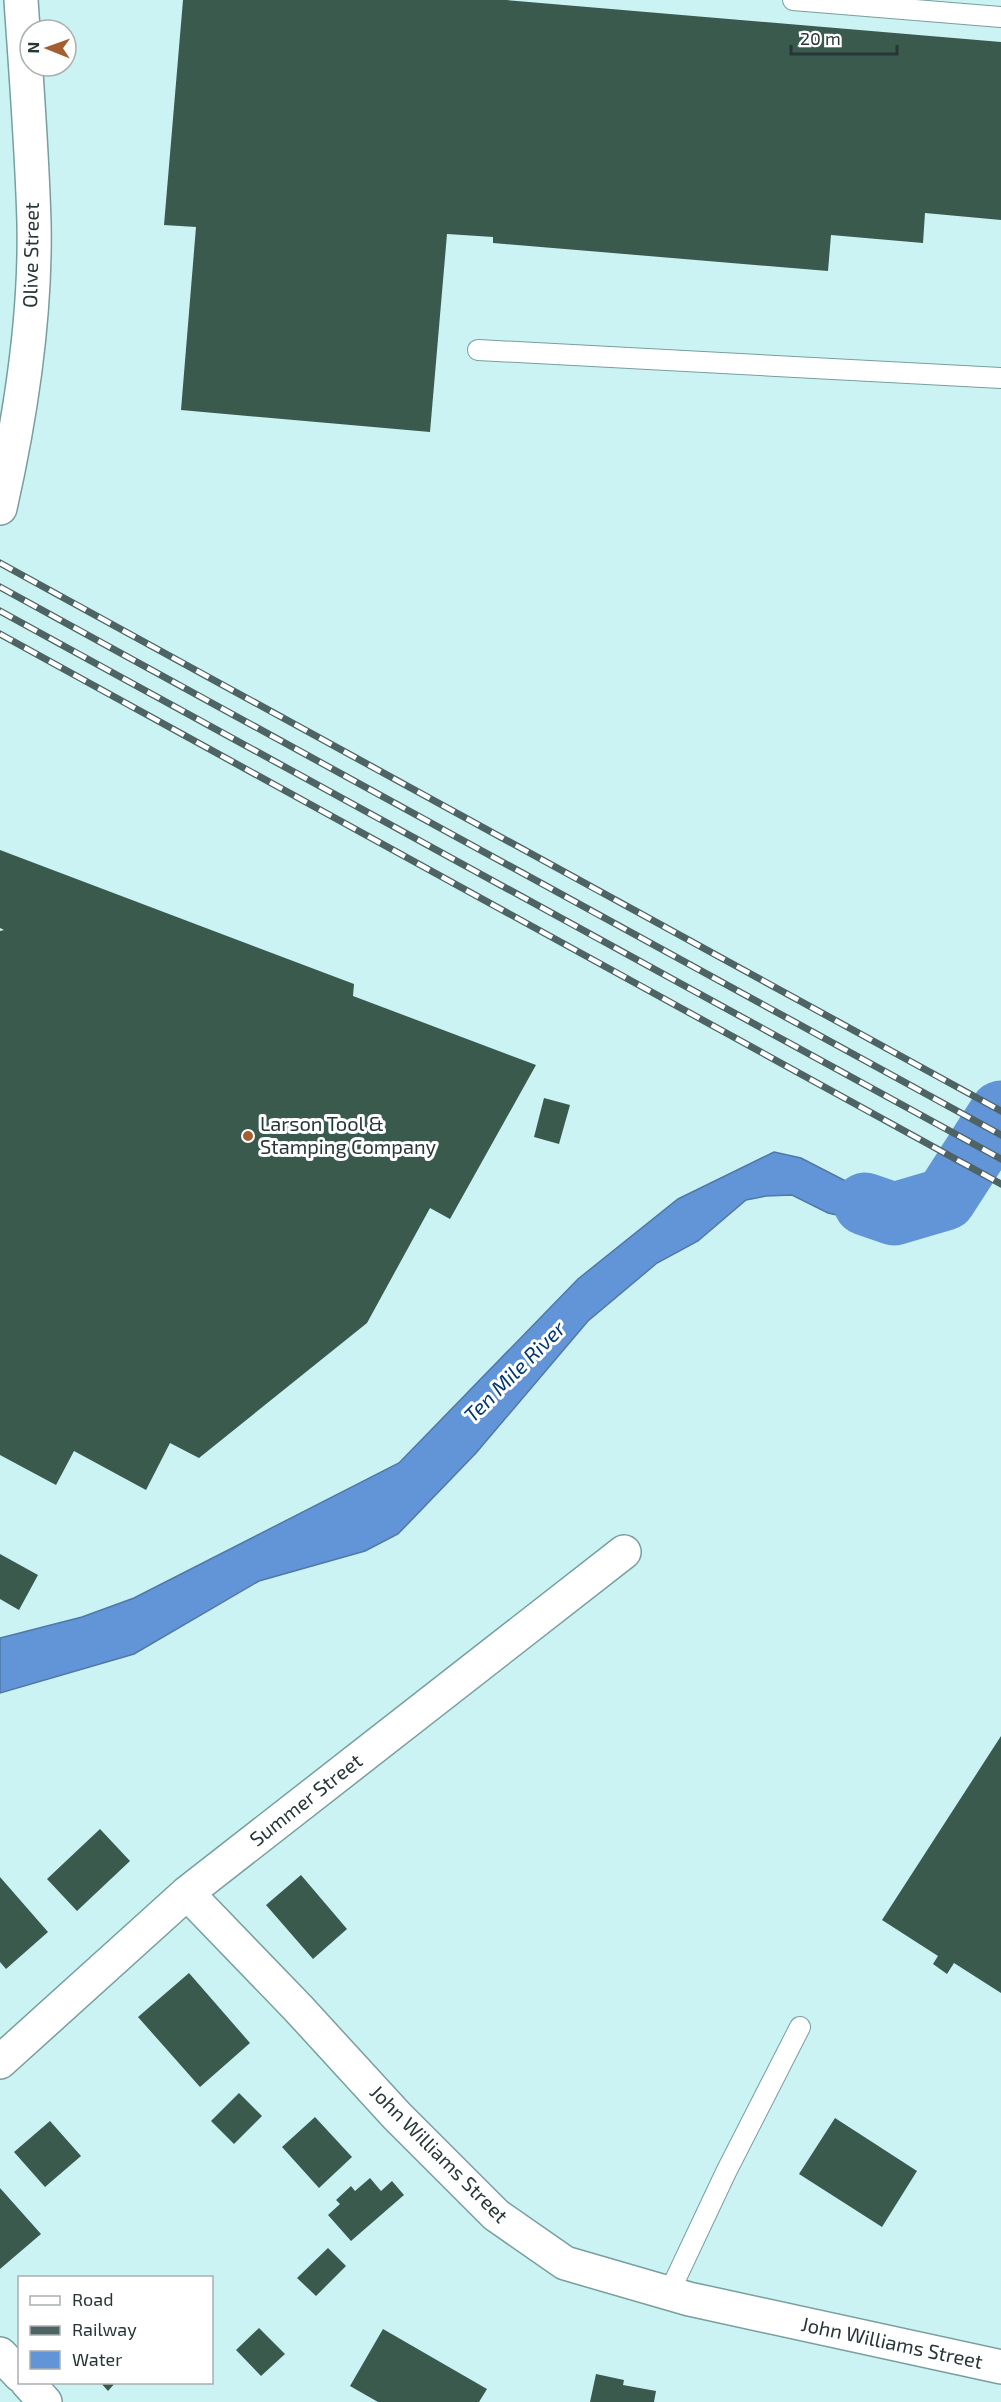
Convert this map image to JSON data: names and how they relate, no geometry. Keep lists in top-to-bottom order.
{
  "streets": {
    "street": ["Olive Street", "Summer Street", "John Williams Street"]
  },
  "crossings": [
    ["Summer Street", "John Williams Street"]
  ],
  "water": ["Ten Mile River"],
  "places": ["Larson Tool & Stamping Company"],
  "legend": ["Road", "Railway", "Water"],
  "scale_bar": "20 m",
  "north": "left"
}
